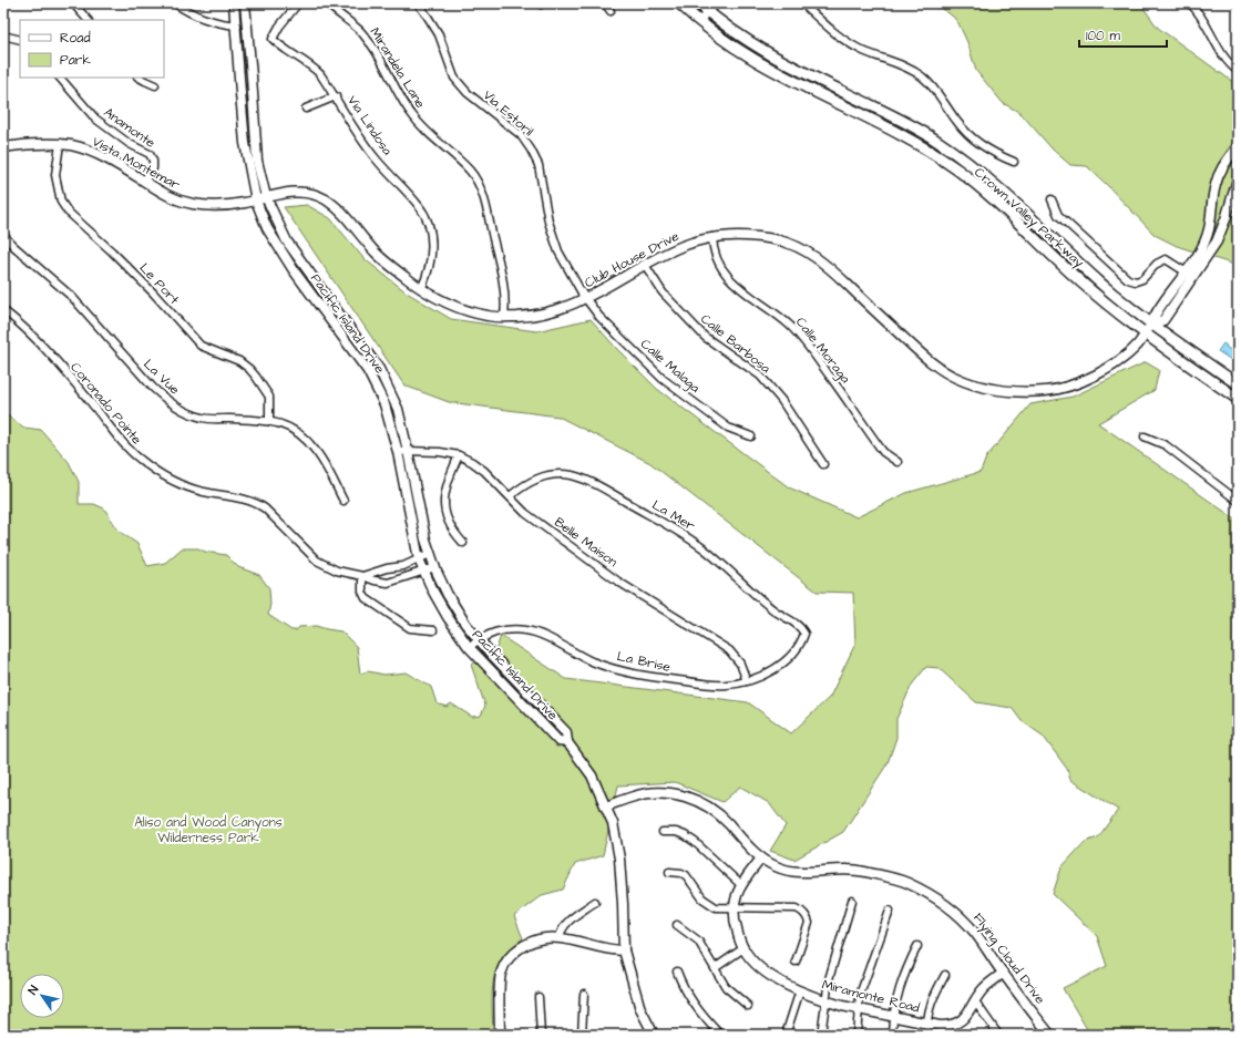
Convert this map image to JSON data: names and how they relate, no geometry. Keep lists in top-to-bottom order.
{
  "streets": {
    "main road": ["Crown Valley Parkway"],
    "street": [
      "Mirandela Lane",
      "Via Estoril",
      "Via Lindosa",
      "Anamonte",
      "Vista Montemar",
      "Club House Drive",
      "Le Port",
      "Pacific Island Drive",
      "Calle Barbosa",
      "Calle Moraga",
      "Calle Malaga",
      "La Vue",
      "Coronado Pointe",
      "La Mer",
      "Belle Maison",
      "La Brise",
      "Flying Cloud Drive",
      "Miramonte Road"
    ]
  },
  "crossings": [
    ["Mirandela Lane", "Club House Drive"],
    ["Via Estoril", "Club House Drive"],
    ["Via Estoril", "Calle Malaga"],
    ["Via Lindosa", "Club House Drive"],
    ["Anamonte", "Vista Montemar"],
    ["Vista Montemar", "Club House Drive"],
    ["Vista Montemar", "Le Port"],
    ["Vista Montemar", "Pacific Island Drive"],
    ["Crown Valley Parkway", "Club House Drive"],
    ["Club House Drive", "Pacific Island Drive"],
    ["Club House Drive", "Calle Barbosa"],
    ["Club House Drive", "Calle Moraga"],
    ["Club House Drive", "Calle Malaga"],
    ["Le Port", "La Vue"],
    ["Pacific Island Drive", "Coronado Pointe"],
    ["Pacific Island Drive", "Belle Maison"],
    ["Pacific Island Drive", "La Brise"],
    ["Pacific Island Drive", "Flying Cloud Drive"],
    ["La Mer", "Belle Maison"],
    ["La Mer", "La Brise"],
    ["Belle Maison", "La Brise"],
    ["Flying Cloud Drive", "Miramonte Road"]
  ],
  "parks": ["Aliso and Wood Canyons Wilderness Park"],
  "legend": ["Road", "Park"],
  "scale_bar": "100 m",
  "north": "top left"
}
